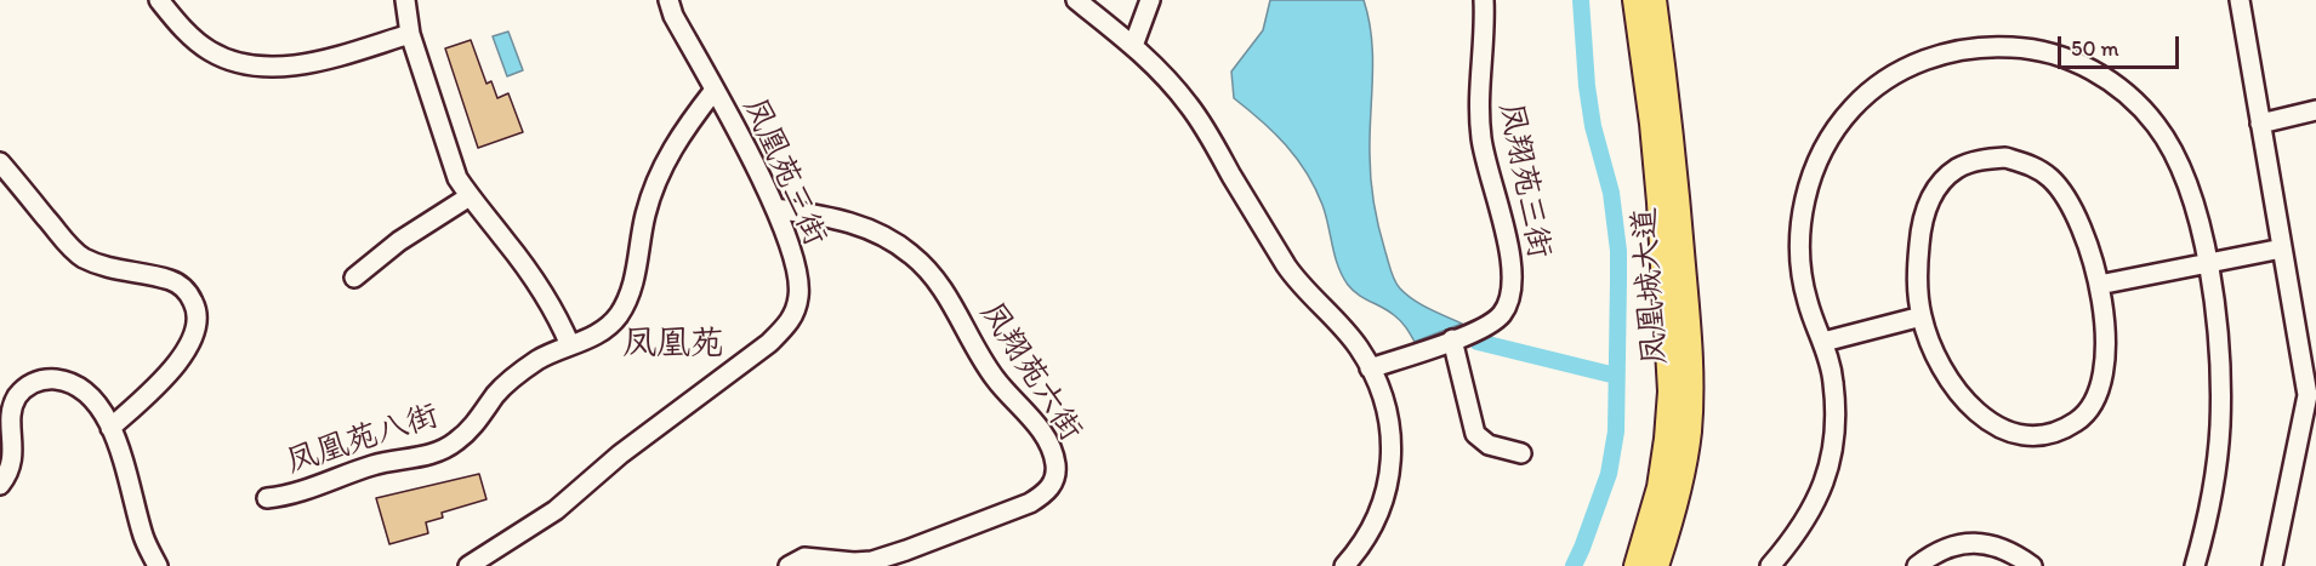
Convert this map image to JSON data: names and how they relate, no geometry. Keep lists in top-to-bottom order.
{
  "streets": {
    "main road": ["凤凰城大道"],
    "street": [
      "凤凰苑三街",
      "凤翔苑三街",
      "凤翔苑六街",
      "凤凰苑八街"
    ]
  },
  "crossings": [
    ["凤凰苑三街", "凤翔苑六街"],
    ["凤凰苑三街", "凤凰苑八街"]
  ],
  "districts": ["凤凰苑"],
  "scale_bar": "50 m"
}
